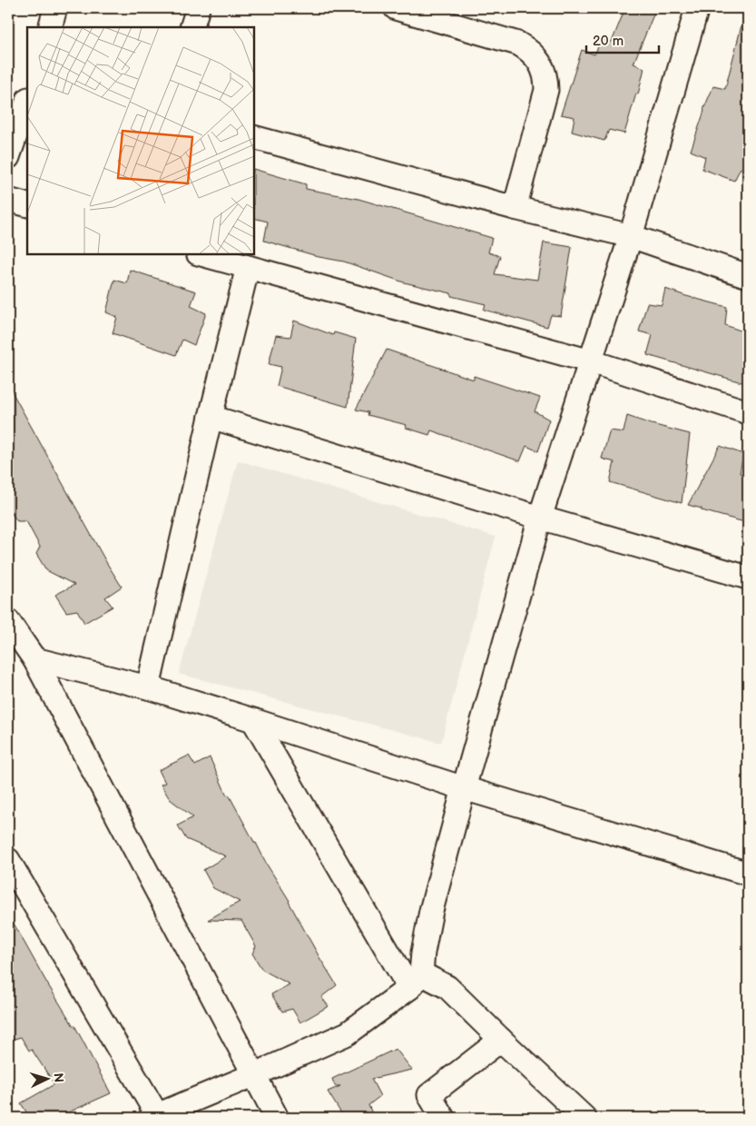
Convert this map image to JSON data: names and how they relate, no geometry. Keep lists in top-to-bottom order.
{
  "scale_bar": "20 m",
  "north": "right"
}
